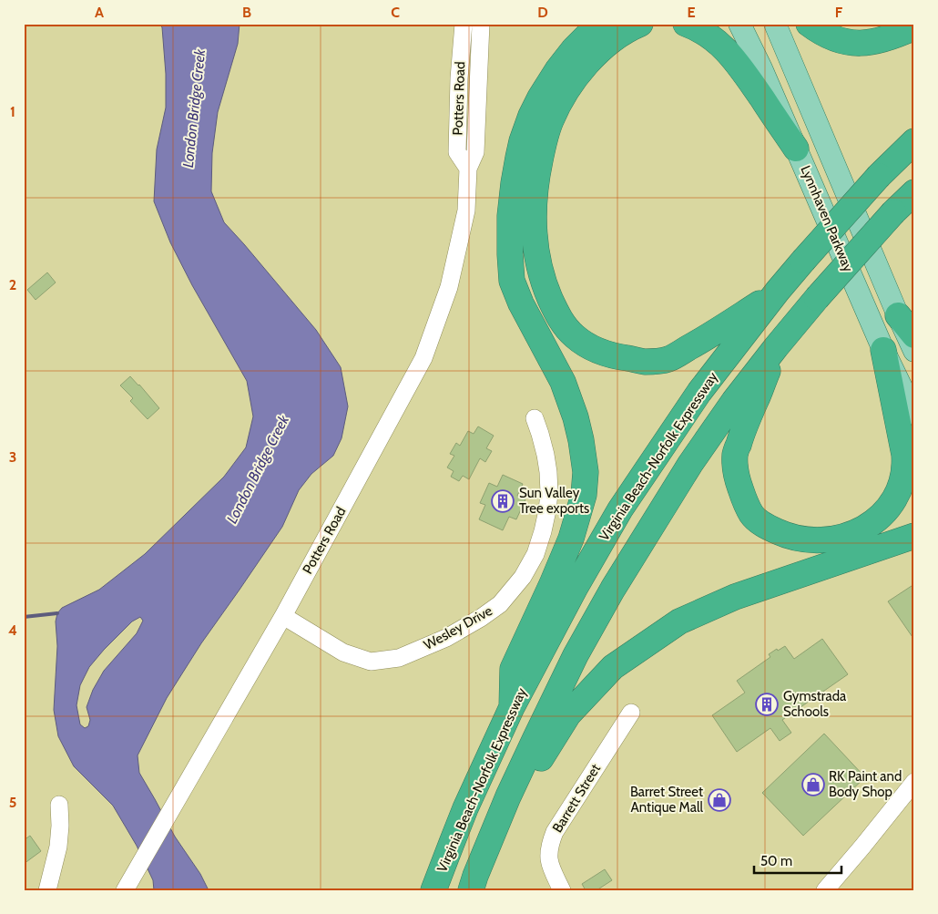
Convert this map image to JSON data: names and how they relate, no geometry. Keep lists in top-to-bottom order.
{
  "streets": {
    "highway": ["Virginia Beach-Norfolk Expressway"],
    "main road": ["Lynnhaven Parkway"],
    "street": ["Potters Road", "Wesley Drive", "Barrett Street"]
  },
  "crossings": [
    ["Potters Road", "Wesley Drive"]
  ],
  "water": ["London Bridge Creek"],
  "places": {
    "building": ["Sun Valley Tree exports", "Gymstrada Schools"],
    "shop": ["RK Paint and Body Shop", "Barret Street Antique Mall"]
  },
  "scale_bar": "50 m",
  "grid": {
    "columns": [
      "A",
      "B",
      "C",
      "D",
      "E",
      "F"
    ],
    "rows": [
      "1",
      "2",
      "3",
      "4",
      "5"
    ]
  }
}
